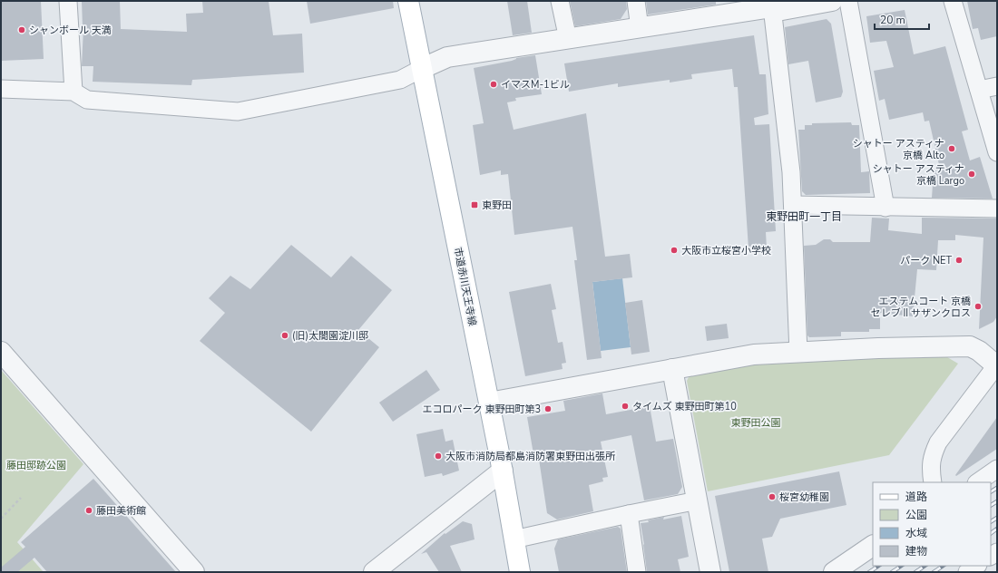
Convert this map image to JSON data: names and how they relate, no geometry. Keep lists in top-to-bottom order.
{
  "streets": {
    "main road": ["市道赤川天王寺線"]
  },
  "districts": ["東野田町一丁目"],
  "parks": ["東野田公園", "藤田邸跡公園"],
  "places": {
    "other": [
      "シャンボール 天満",
      "イマスM-1ビル",
      "シャトー アスティナ 京橋 Alto",
      "シャトー アスティナ 京橋 Largo",
      "大阪市立桜宮小学校",
      "パーク NET",
      "エステムコート 京橋 セレブ II サザンクロス",
      "(旧)太閤園淀川邸",
      "タイムズ 東野田町第10",
      "エコロパーク 東野田町第3",
      "大阪市消防局都島消防署東野田出張所",
      "桜宮幼稚園",
      "藤田美術館"
    ],
    "transit": ["東野田"]
  },
  "legend": [
    "道路",
    "公園",
    "水域",
    "建物"
  ],
  "scale_bar": "20 m"
}
